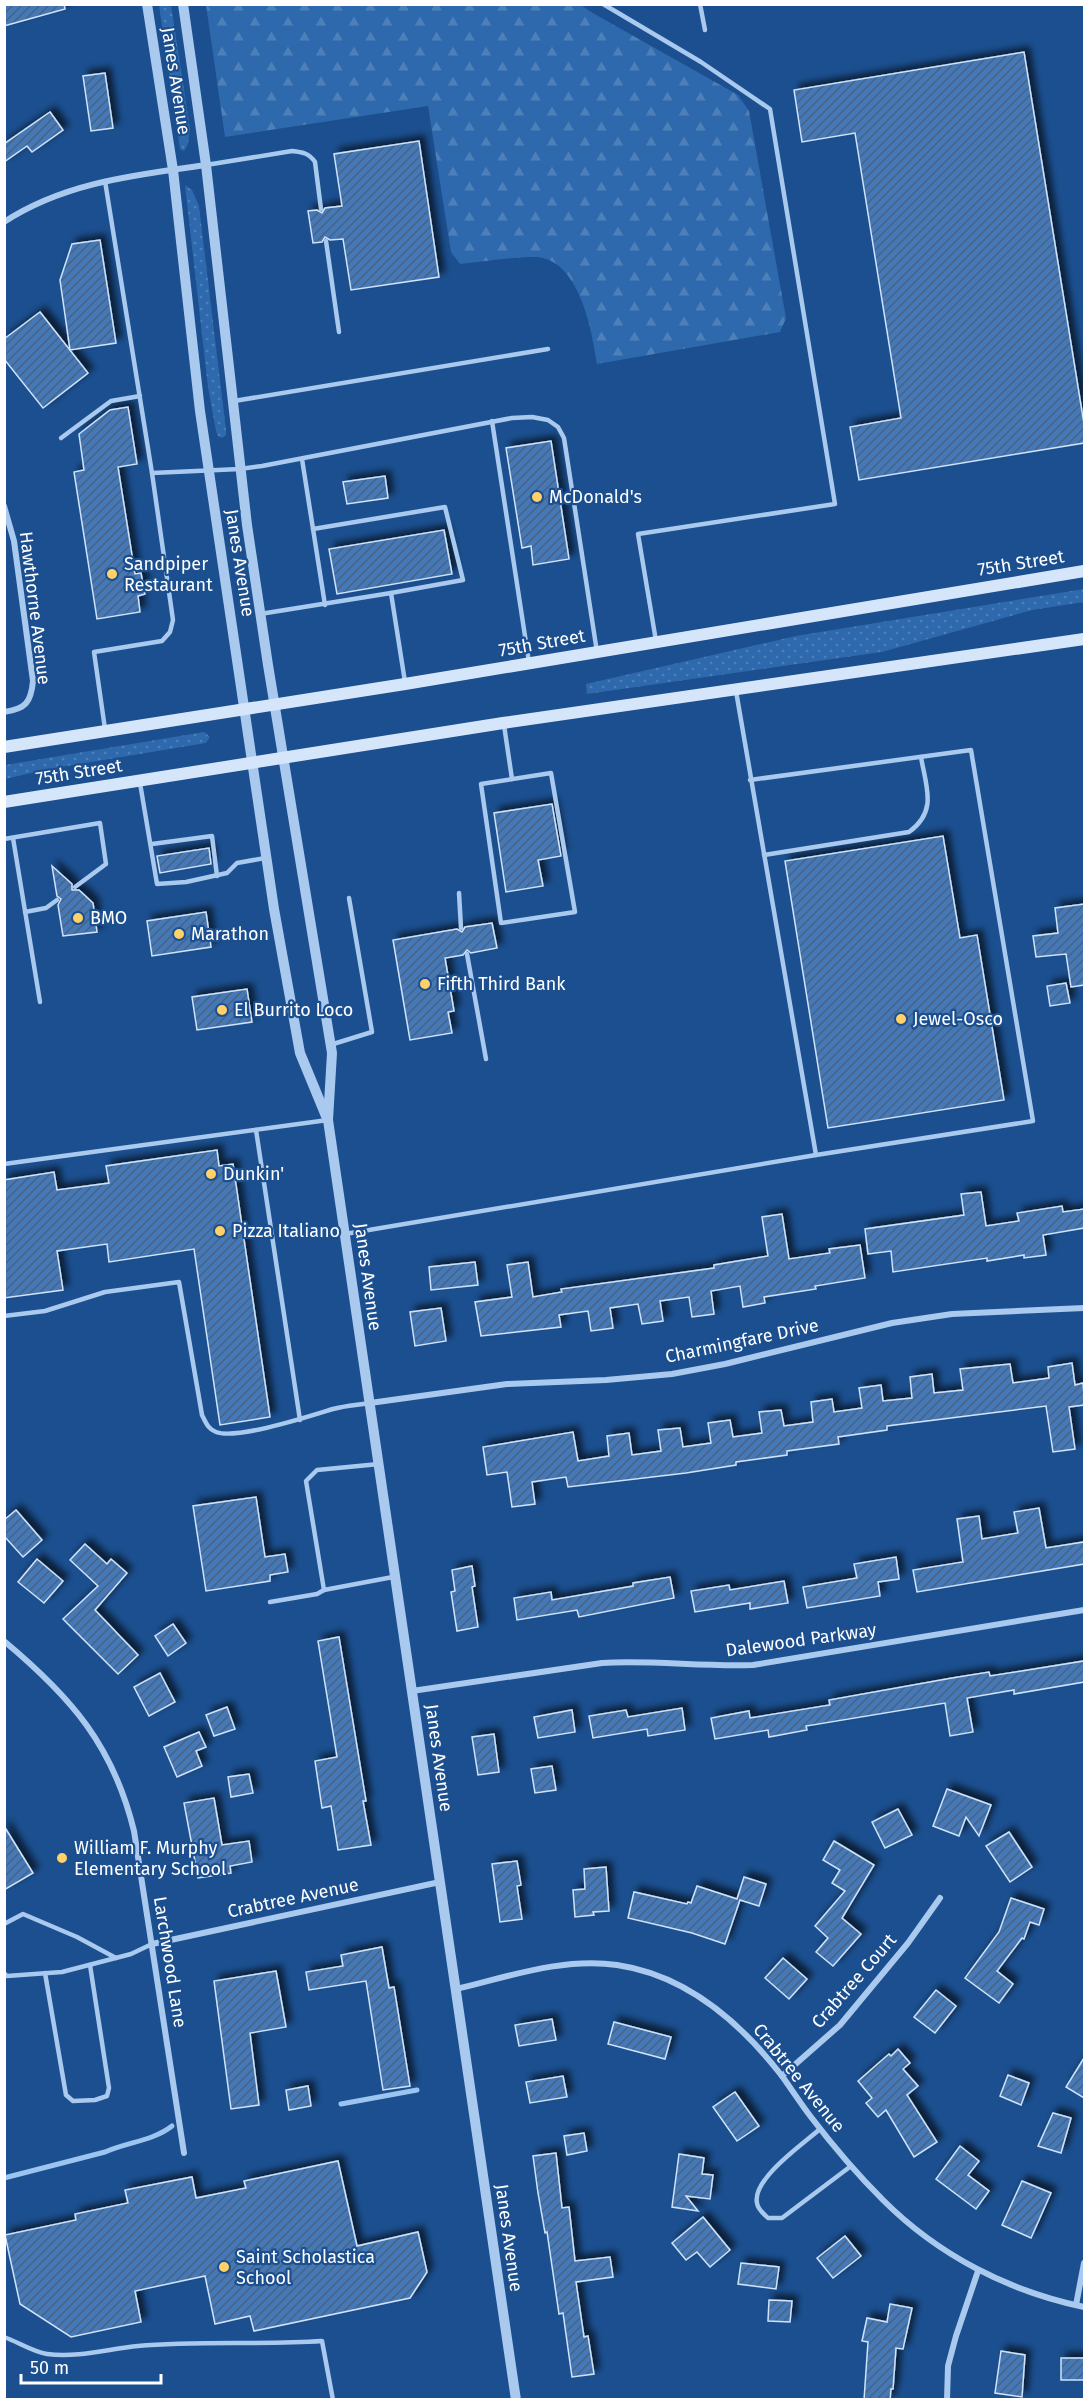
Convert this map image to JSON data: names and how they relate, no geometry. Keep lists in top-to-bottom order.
{
  "streets": {
    "main road": ["75th Street"],
    "street": [
      "Janes Avenue",
      "Hawthorne Avenue",
      "Charmingfare Drive",
      "Dalewood Parkway",
      "Crabtree Avenue",
      "Larchwood Lane",
      "Crabtree Court"
    ]
  },
  "crossings": [
    ["Janes Avenue", "75th Street"],
    ["Janes Avenue", "Charmingfare Drive"],
    ["Janes Avenue", "Dalewood Parkway"],
    ["Janes Avenue", "Crabtree Avenue"],
    ["Crabtree Avenue", "Larchwood Lane"],
    ["Crabtree Avenue", "Crabtree Court"]
  ],
  "places": [
    "McDonald's",
    "Sandpiper Restaurant",
    "BMO",
    "Marathon",
    "Fifth Third Bank",
    "El Burrito Loco",
    "Jewel-Osco",
    "Dunkin'",
    "Pizza Italiano",
    "William F. Murphy Elementary School",
    "Saint Scholastica School"
  ],
  "scale_bar": "50 m"
}
